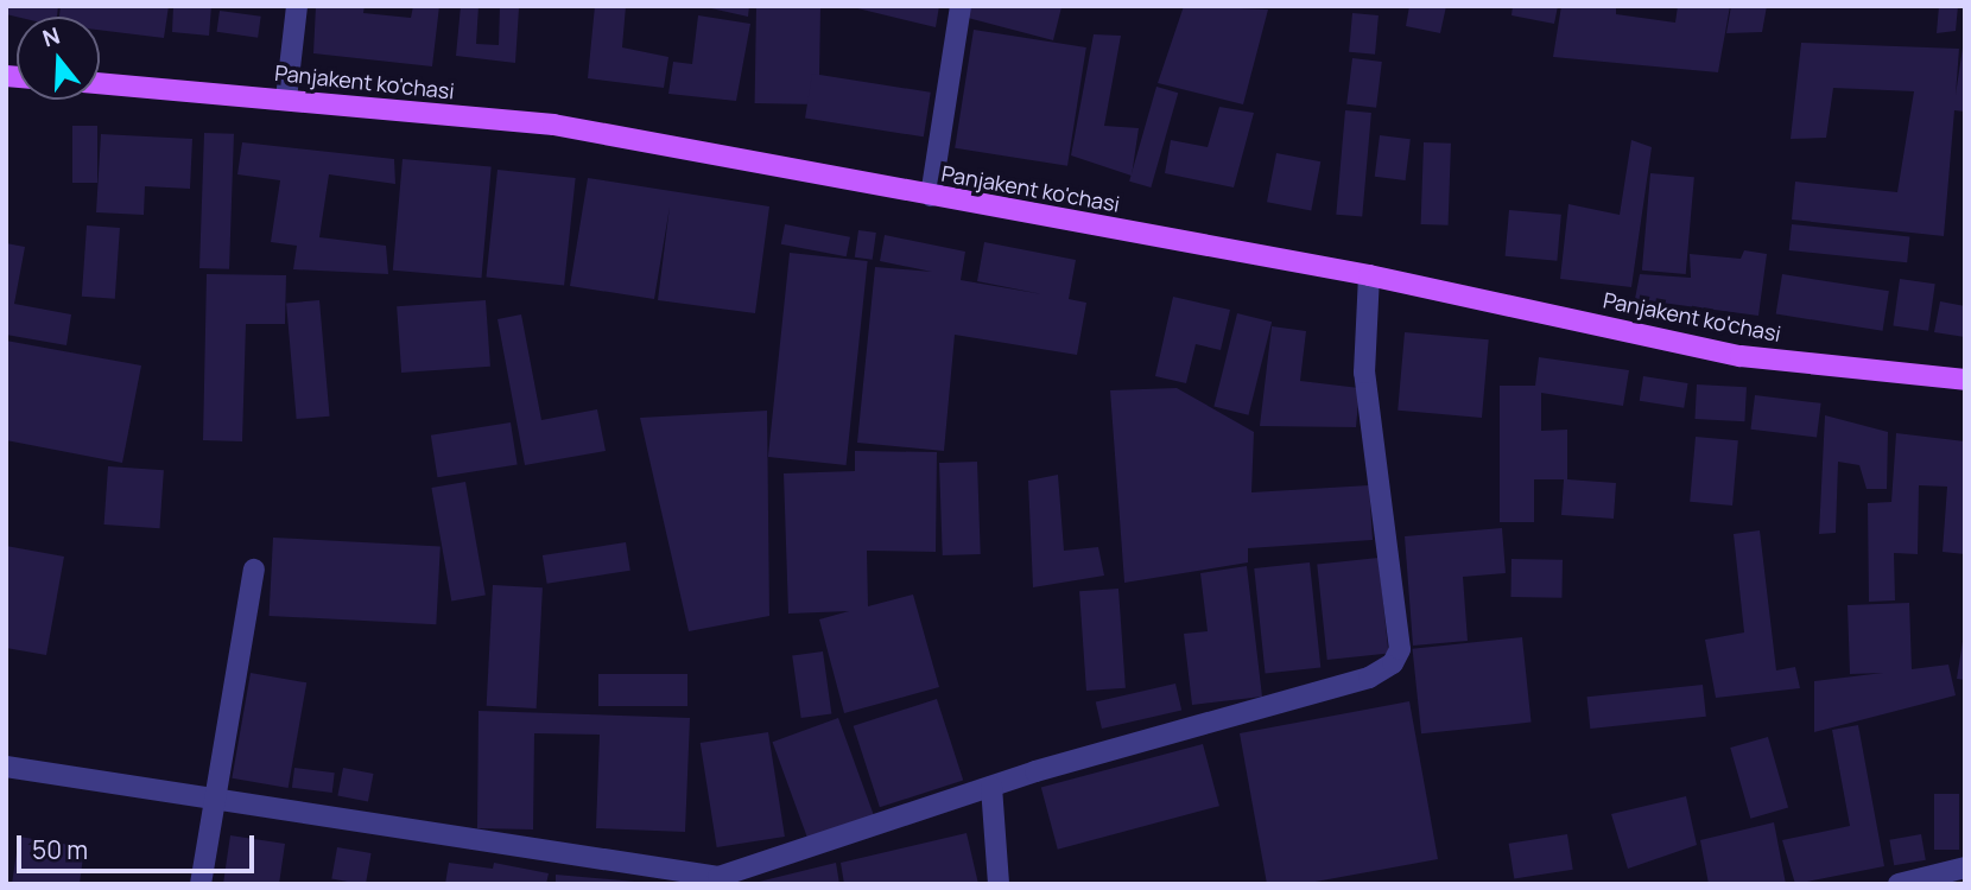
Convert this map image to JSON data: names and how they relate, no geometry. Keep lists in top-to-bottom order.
{
  "streets": {
    "main road": ["Panjakent ko'chasi"]
  },
  "scale_bar": "50 m",
  "north": "top"
}
